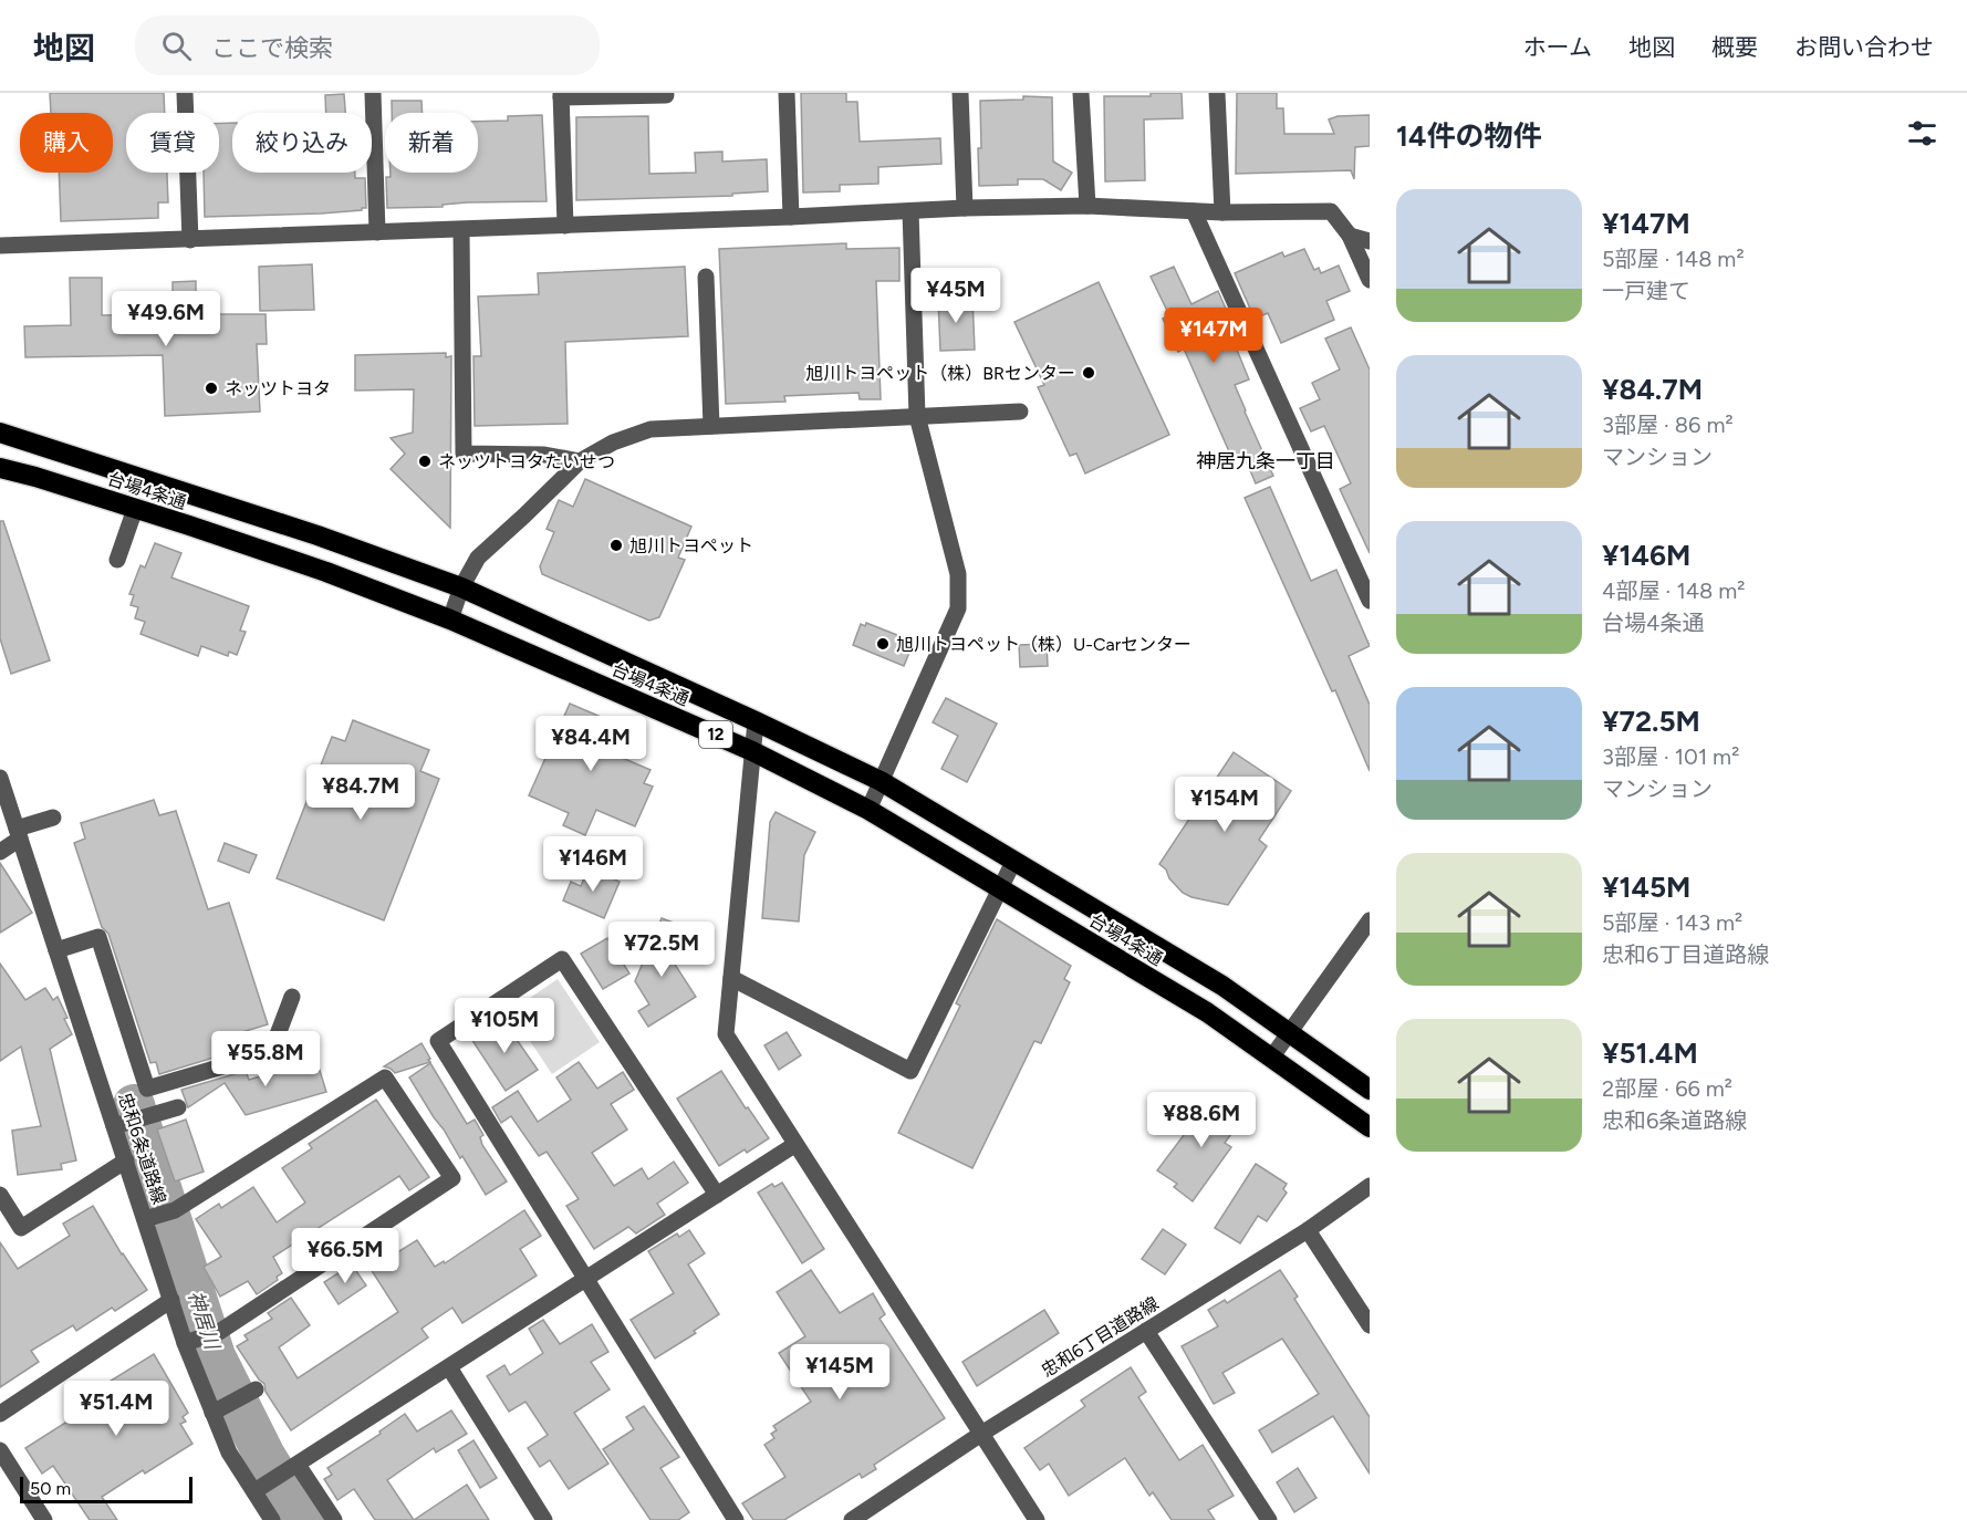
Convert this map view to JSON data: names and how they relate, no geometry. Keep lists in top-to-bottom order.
{
  "streets": {
    "highway": ["台場4条通", "12"],
    "street": ["忠和6条道路線", "忠和6丁目道路線"]
  },
  "districts": ["神居九条一丁目"],
  "water": ["神居川"],
  "places": [
    "旭川トヨペット（株）BRセンター",
    "ネッツトヨタ",
    "ネッツトヨタたいせつ",
    "旭川トヨペット",
    "旭川トヨペット（株）U-Carセンター"
  ],
  "scale_bar": "50 m",
  "page": {
    "header": "地図",
    "search": "ここで検索",
    "nav": [
      "ホーム",
      "地図",
      "概要",
      "お問い合わせ"
    ],
    "heading": "14件の物件",
    "chip": [
      "購入",
      "賃貸",
      "絞り込み",
      "新着"
    ],
    "list": [
      {
        "name": "¥147M",
        "note": "5部屋 · 148 m² · 一戸建て"
      },
      {
        "name": "¥84.7M",
        "note": "3部屋 · 86 m² · マンション"
      },
      {
        "name": "¥146M",
        "note": "4部屋 · 148 m² · 台場4条通"
      },
      {
        "name": "¥72.5M",
        "note": "3部屋 · 101 m² · マンション"
      },
      {
        "name": "¥145M",
        "note": "5部屋 · 143 m² · 忠和6丁目道路線"
      },
      {
        "name": "¥51.4M",
        "note": "2部屋 · 66 m² · 忠和6条道路線"
      }
    ],
    "price": [
      "¥45M",
      "¥49.6M",
      "¥147M",
      "¥84.4M",
      "¥84.7M",
      "¥154M",
      "¥146M",
      "¥72.5M",
      "¥105M",
      "¥55.8M",
      "¥88.6M",
      "¥66.5M",
      "¥145M",
      "¥51.4M"
    ],
    "scale": "50 m"
  }
}
